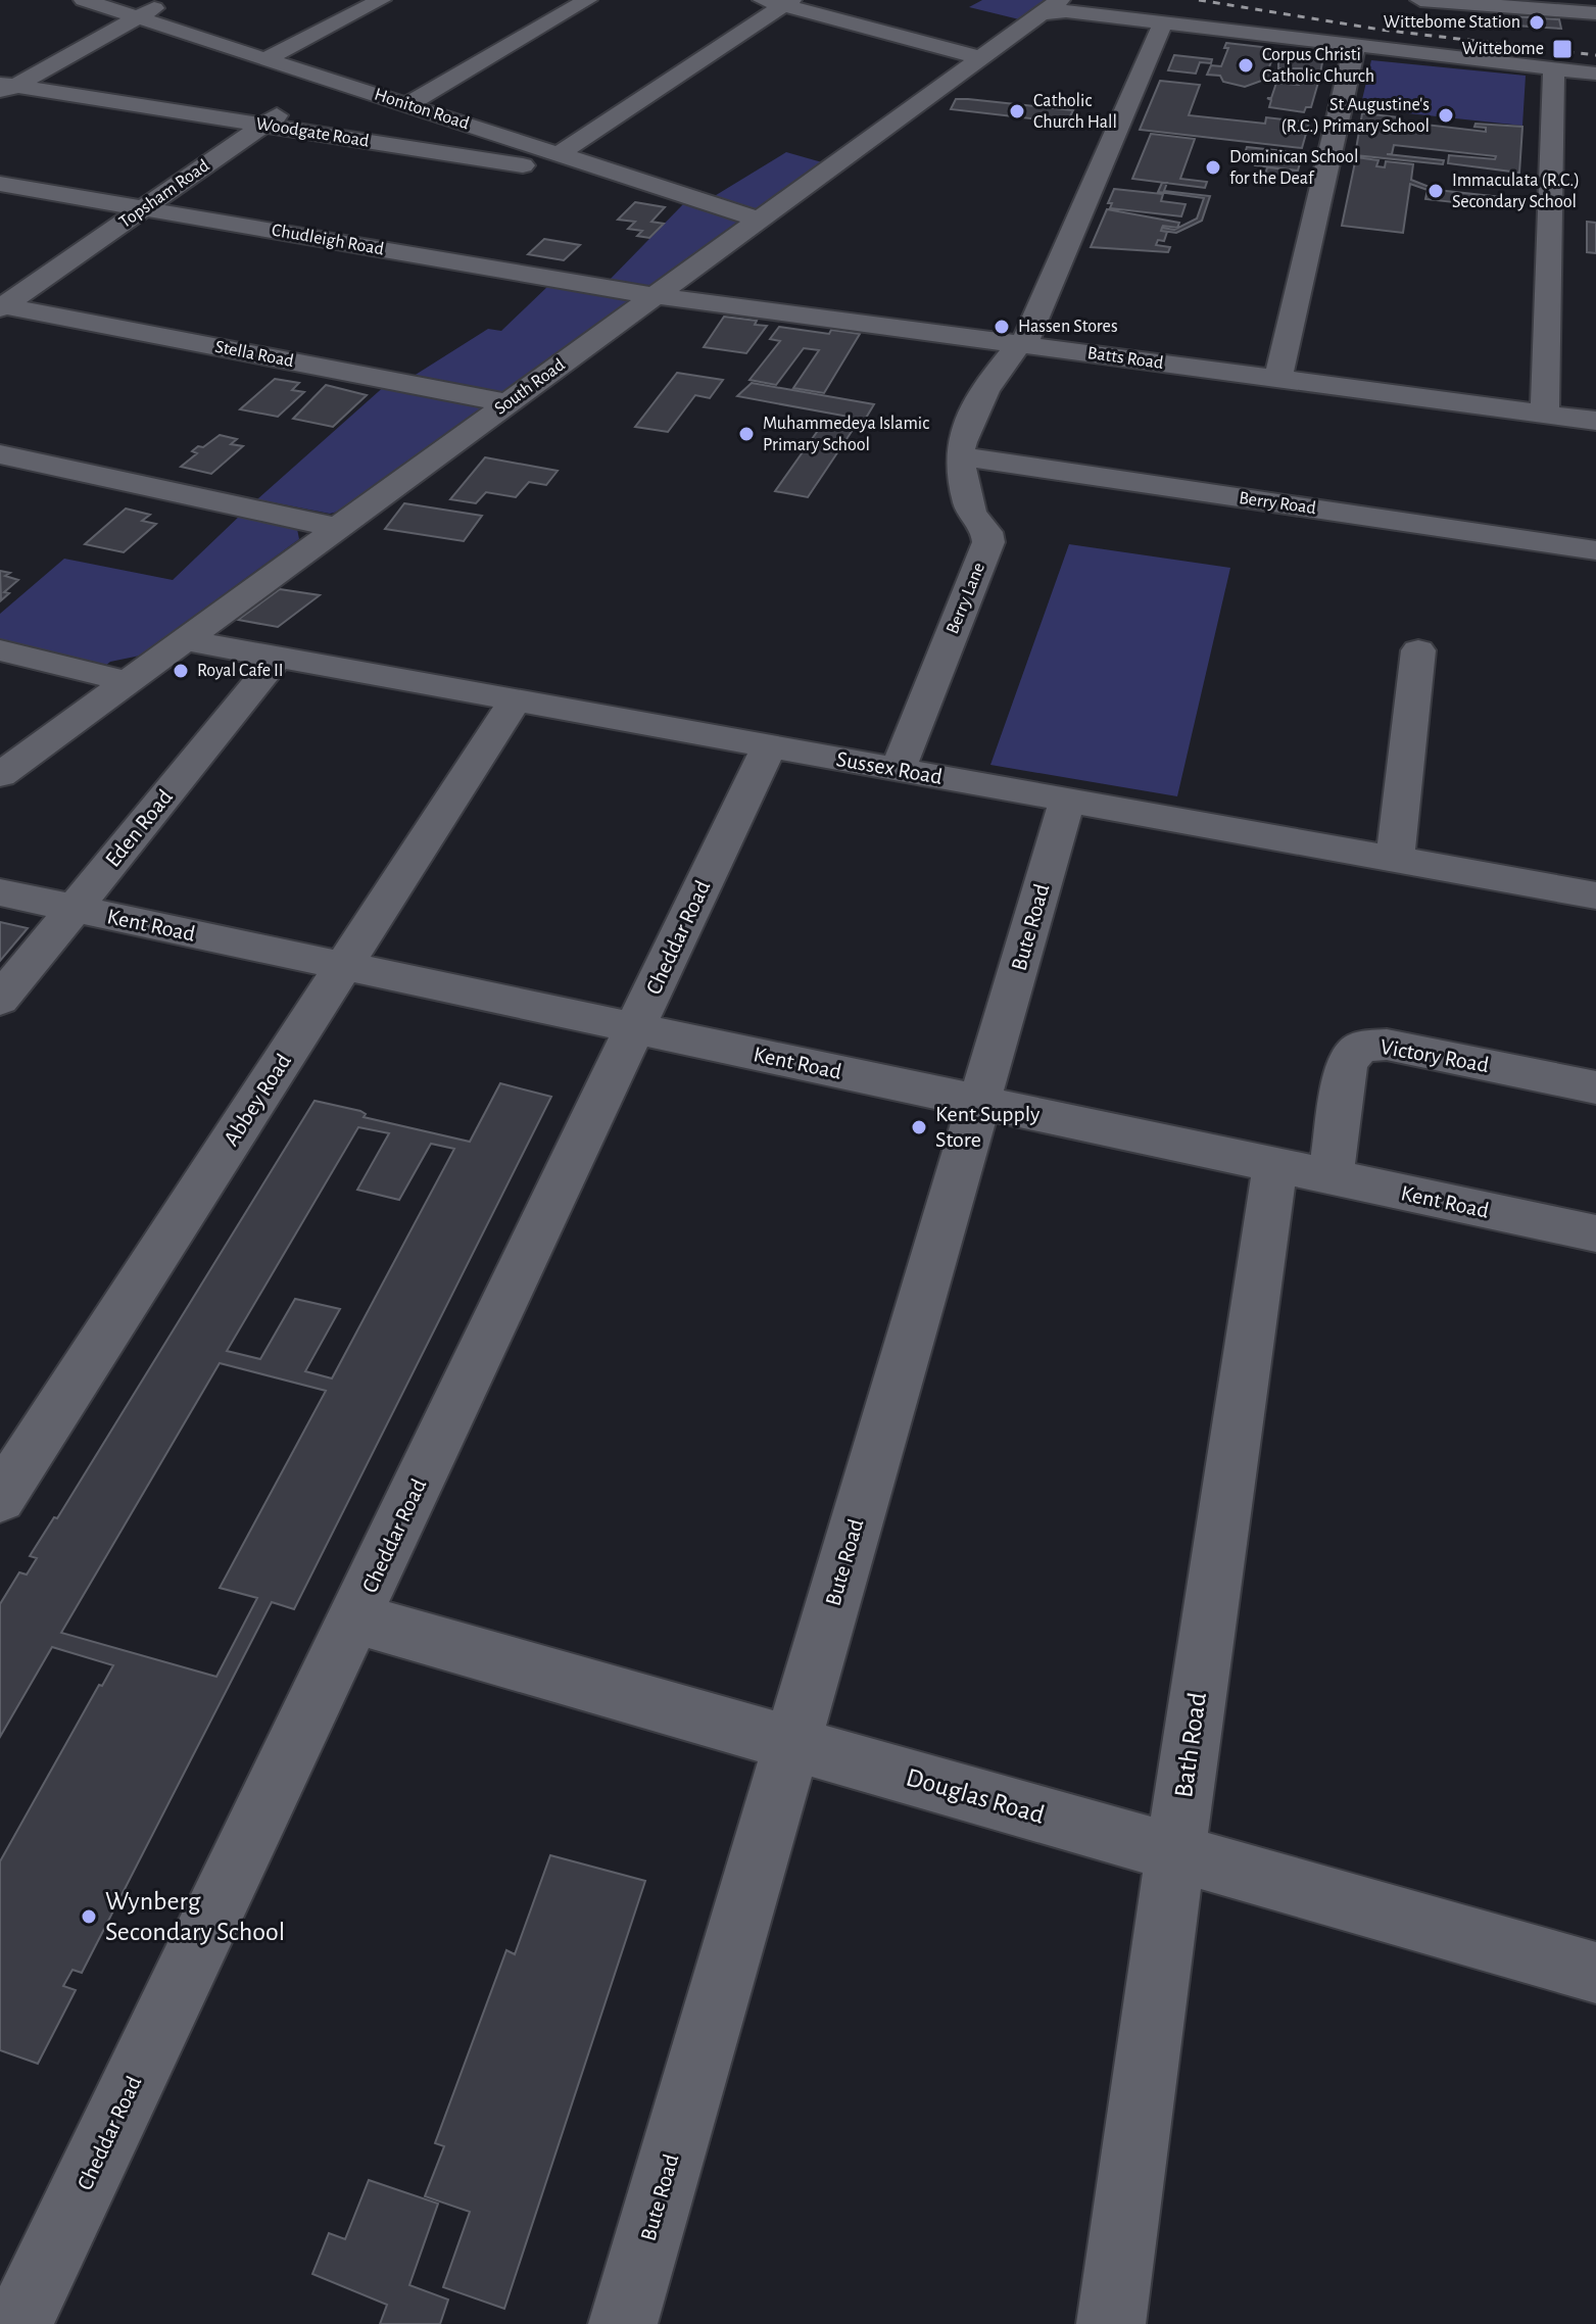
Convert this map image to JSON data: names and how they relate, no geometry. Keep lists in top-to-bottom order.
{
  "streets": {
    "street": [
      "Honiton Road",
      "Woodgate Road",
      "Topsham Road",
      "Chudleigh Road",
      "Stella Road",
      "Batts Road",
      "South Road",
      "Berry Road",
      "Berry Lane",
      "Sussex Road",
      "Eden Road",
      "Kent Road",
      "Bute Road",
      "Cheddar Road",
      "Victory Road",
      "Abbey Road",
      "Bath Road",
      "Douglas Road"
    ]
  },
  "crossings": [
    ["Honiton Road", "Woodgate Road"],
    ["Honiton Road", "Topsham Road"],
    ["Honiton Road", "South Road"],
    ["Woodgate Road", "Topsham Road"],
    ["Topsham Road", "Chudleigh Road"],
    ["Topsham Road", "Stella Road"],
    ["Chudleigh Road", "Batts Road"],
    ["Chudleigh Road", "South Road"],
    ["Stella Road", "South Road"],
    ["Batts Road", "South Road"],
    ["Batts Road", "Berry Lane"],
    ["South Road", "Sussex Road"],
    ["Berry Road", "Berry Lane"],
    ["Berry Lane", "Sussex Road"],
    ["Sussex Road", "Eden Road"],
    ["Sussex Road", "Bute Road"],
    ["Sussex Road", "Cheddar Road"],
    ["Sussex Road", "Abbey Road"],
    ["Eden Road", "Kent Road"],
    ["Kent Road", "Bute Road"],
    ["Kent Road", "Cheddar Road"],
    ["Kent Road", "Victory Road"],
    ["Kent Road", "Abbey Road"],
    ["Kent Road", "Bath Road"],
    ["Bute Road", "Douglas Road"],
    ["Cheddar Road", "Douglas Road"],
    ["Bath Road", "Douglas Road"]
  ],
  "places": {
    "other": [
      "Wittebome Station",
      "Corpus Christi Catholic Church",
      "Catholic Church Hall",
      "St Augustine's (R.C.) Primary School",
      "Dominican School for the Deaf",
      "Immaculata (R.C.) Secondary School",
      "Hassen Stores",
      "Muhammedeya Islamic Primary School",
      "Royal Cafe II",
      "Kent Supply Store",
      "Wynberg Secondary School"
    ],
    "transit": ["Wittebome"]
  }
}
